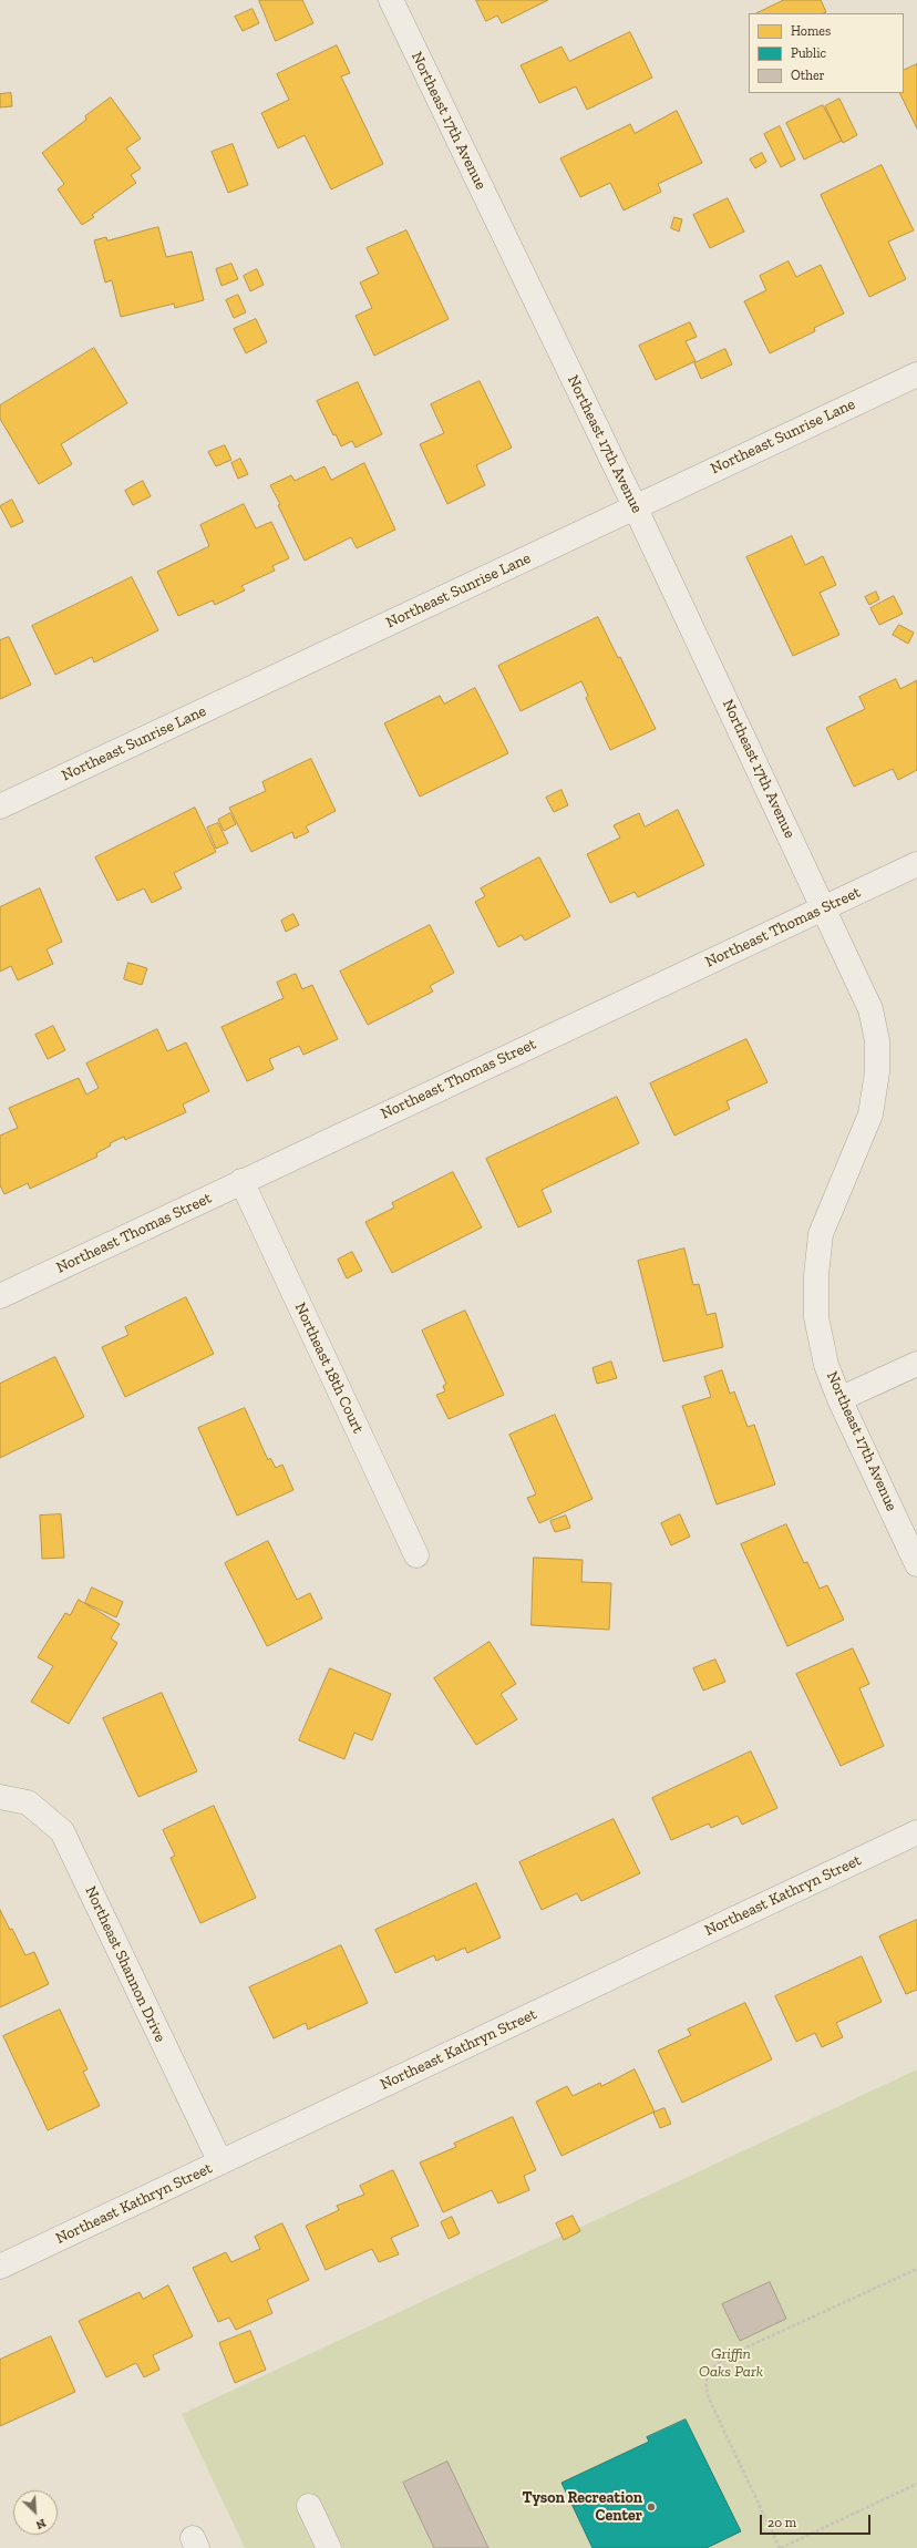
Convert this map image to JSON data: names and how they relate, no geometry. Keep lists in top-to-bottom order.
{
  "streets": {
    "street": [
      "Northeast 17th Avenue",
      "Northeast Sunrise Lane",
      "Northeast Thomas Street",
      "Northeast 18th Court",
      "Northeast Kathryn Street",
      "Northeast Shannon Drive"
    ]
  },
  "crossings": [
    ["Northeast 17th Avenue", "Northeast Sunrise Lane"],
    ["Northeast 17th Avenue", "Northeast Thomas Street"],
    ["Northeast Thomas Street", "Northeast 18th Court"],
    ["Northeast Kathryn Street", "Northeast Shannon Drive"]
  ],
  "parks": ["Griffin Oaks Park"],
  "places": ["Tyson Recreation Center"],
  "legend": ["Homes", "Public", "Other"],
  "scale_bar": "20 m",
  "north": "bottom right"
}
